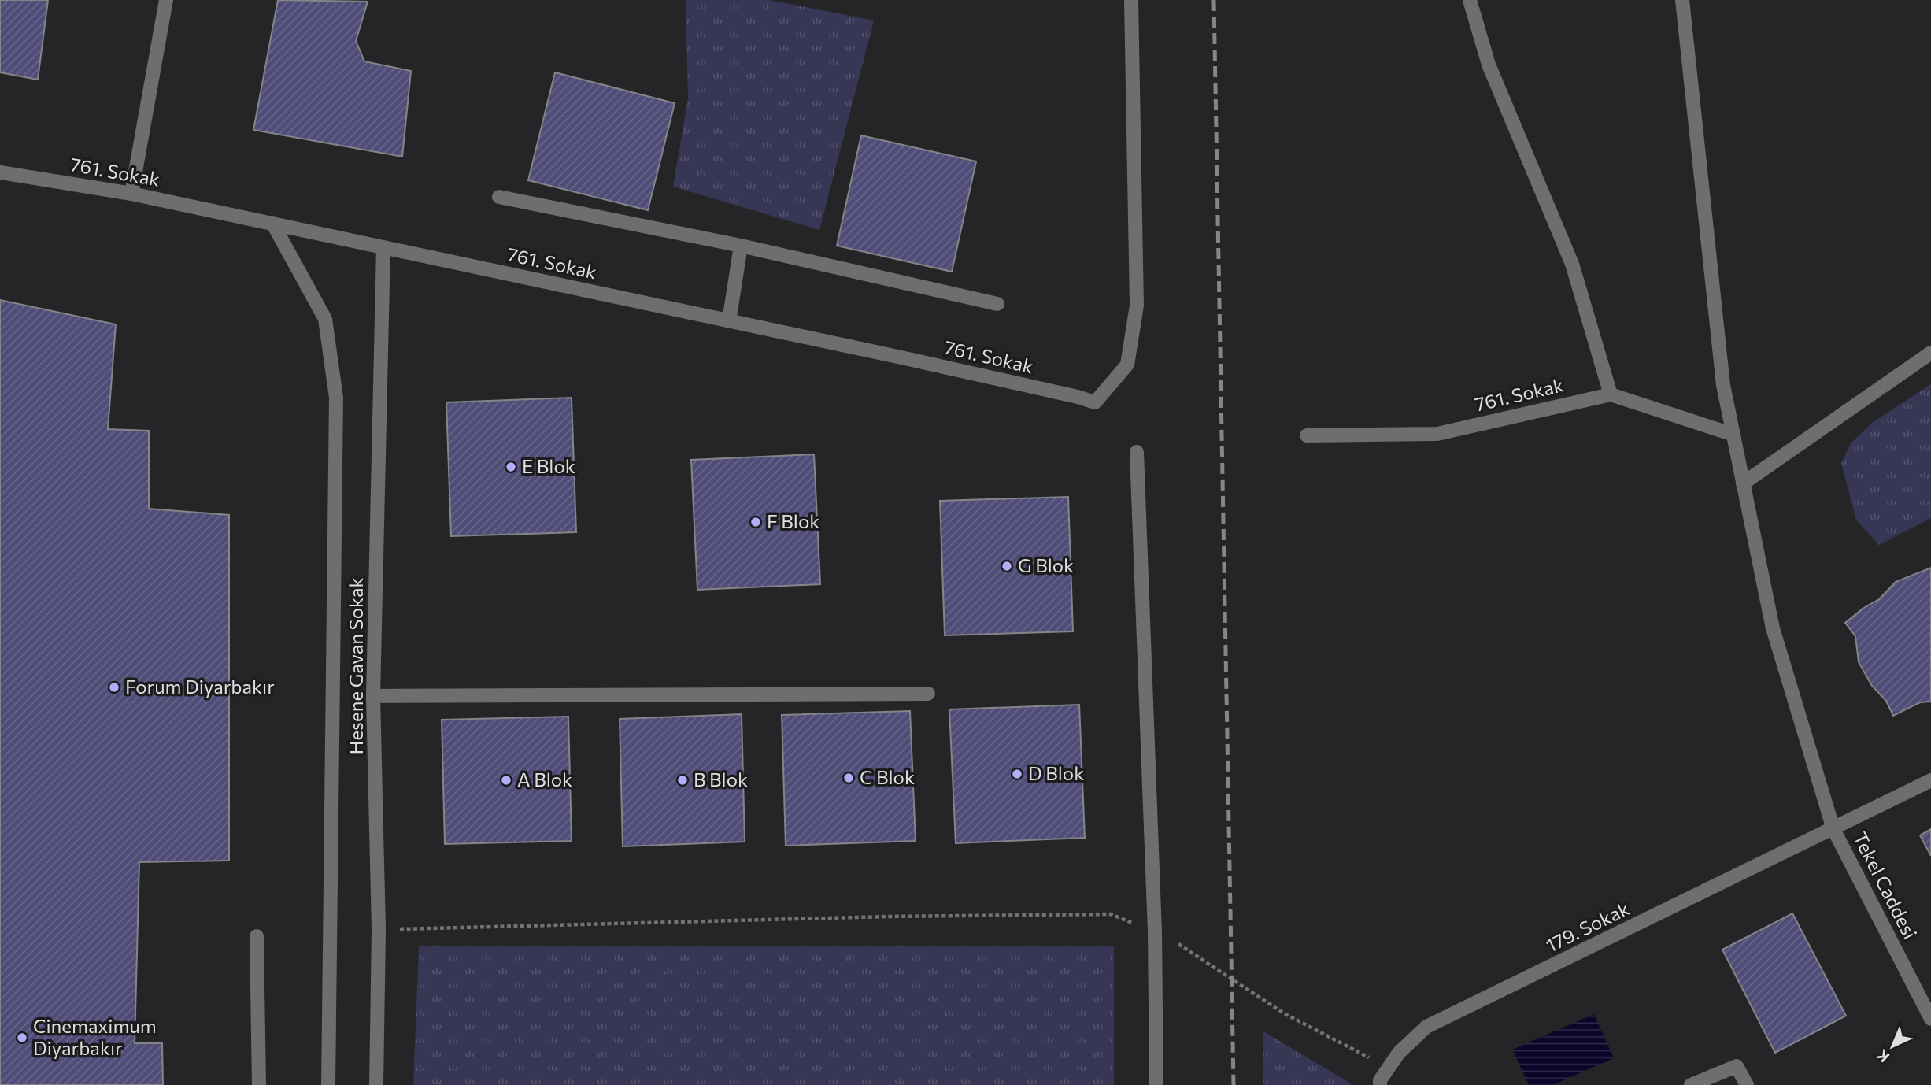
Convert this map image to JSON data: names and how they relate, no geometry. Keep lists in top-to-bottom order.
{
  "streets": {
    "street": [
      "761. Sokak",
      "Hesene Gavan Sokak",
      "Tekel Caddesi",
      "179. Sokak"
    ]
  },
  "crossings": [
    ["761. Sokak", "Hesene Gavan Sokak"],
    ["Tekel Caddesi", "179. Sokak"]
  ],
  "places": [
    "E Blok",
    "F Blok",
    "G Blok",
    "Forum Diyarbakır",
    "D Blok",
    "C Blok",
    "A Blok",
    "B Blok",
    "Cinemaximum Diyarbakır"
  ],
  "north": "bottom left"
}
